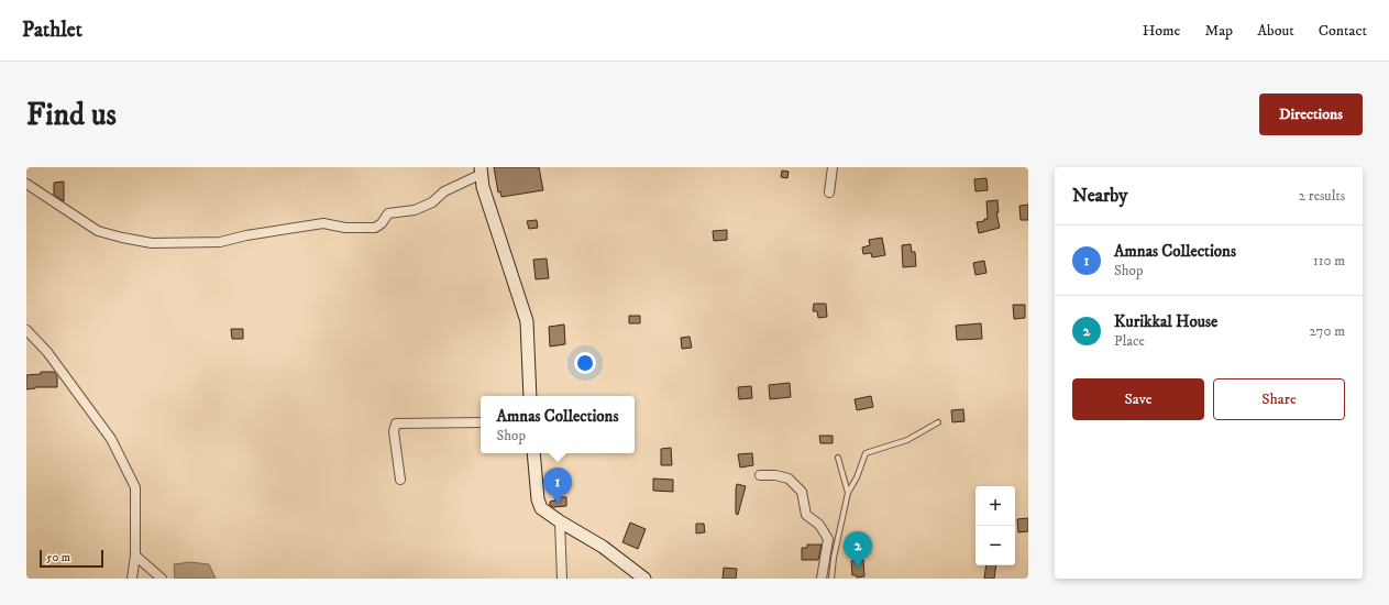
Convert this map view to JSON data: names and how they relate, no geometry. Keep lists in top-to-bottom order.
{
  "scale_bar": "50 m",
  "page": {
    "header": "Pathlet",
    "nav": [
      "Home",
      "Map",
      "About",
      "Contact"
    ],
    "buttons": [
      "Directions",
      ["Save", "Share"]
    ],
    "title": "Find us",
    "heading": ["Nearby", "2 results"],
    "list": [
      {
        "mark": "1",
        "name": "Amnas Collections",
        "note": "Shop",
        "value": "110 m"
      },
      {
        "mark": "2",
        "name": "Kurikkal House",
        "note": "Place",
        "value": "270 m"
      }
    ],
    "popup": ["Amnas Collections", "Shop"],
    "pins": ["1", "2"],
    "map_buttons": ["+", "−"],
    "scale": "50 m"
  }
}
